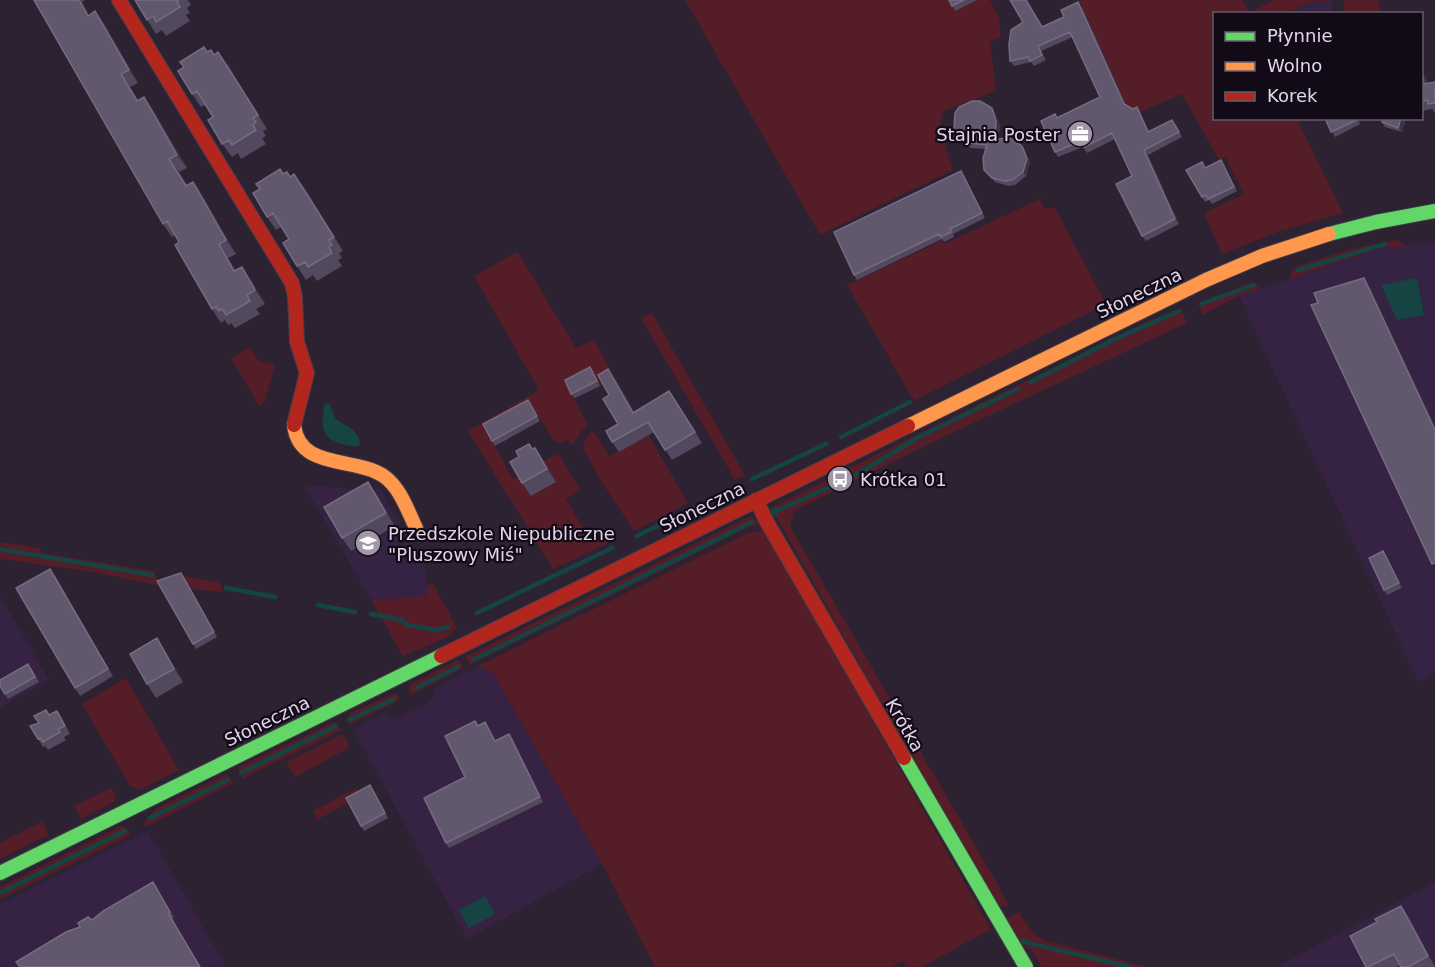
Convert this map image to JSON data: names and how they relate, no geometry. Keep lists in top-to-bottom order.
{
  "streets": {
    "main road": ["Słoneczna", "Krótka"]
  },
  "crossings": [
    ["Słoneczna", "Krótka"]
  ],
  "places": {
    "office": ["Stajnia Poster"],
    "bus stop": ["Krótka 01"],
    "school or university": ["Przedszkole Niepubliczne \"Pluszowy Miś\""]
  },
  "legend": ["Płynnie", "Wolno", "Korek"]
}
